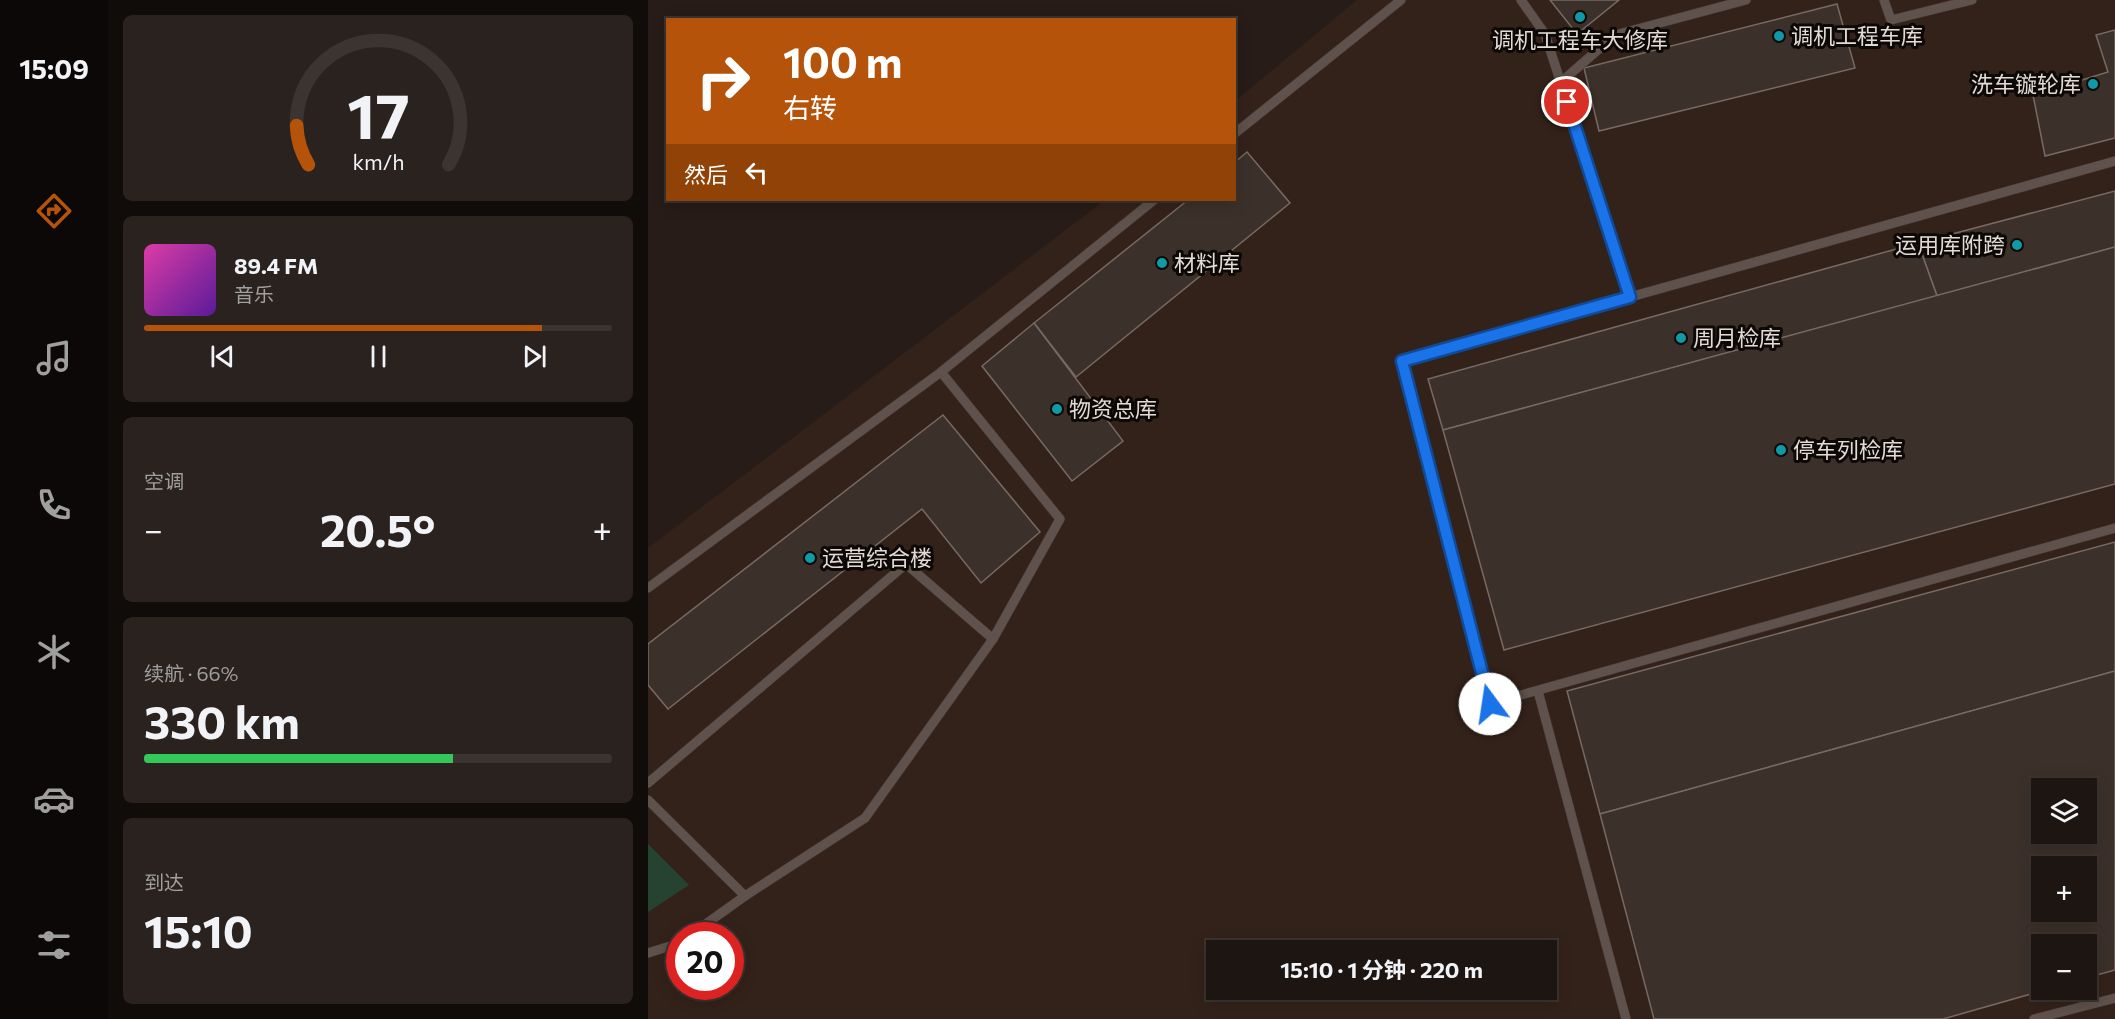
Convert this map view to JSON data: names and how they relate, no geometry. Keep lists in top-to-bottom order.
{
  "places": [
    "调机工程车大修库",
    "调机工程车库",
    "洗车镟轮库",
    "运用库附跨",
    "材料库",
    "周月检库",
    "物资总库",
    "停车列检库",
    "运营综合楼"
  ],
  "page": {
    "tabs": "15:09",
    "turn": ["100 m", "右转"],
    "then": "然后",
    "song": ["89.4 FM", "音乐"],
    "tile": [
      "空调",
      ["续航 · 66%", "330 km"],
      ["到达", "15:10"]
    ],
    "heat": ["−", "20.5°", "+"],
    "map_buttons": ["+", "−"],
    "limit": "20",
    "trip": "15:10 · 1 分钟 · 220 m",
    "gauge": ["17", "km/h"]
  }
}
